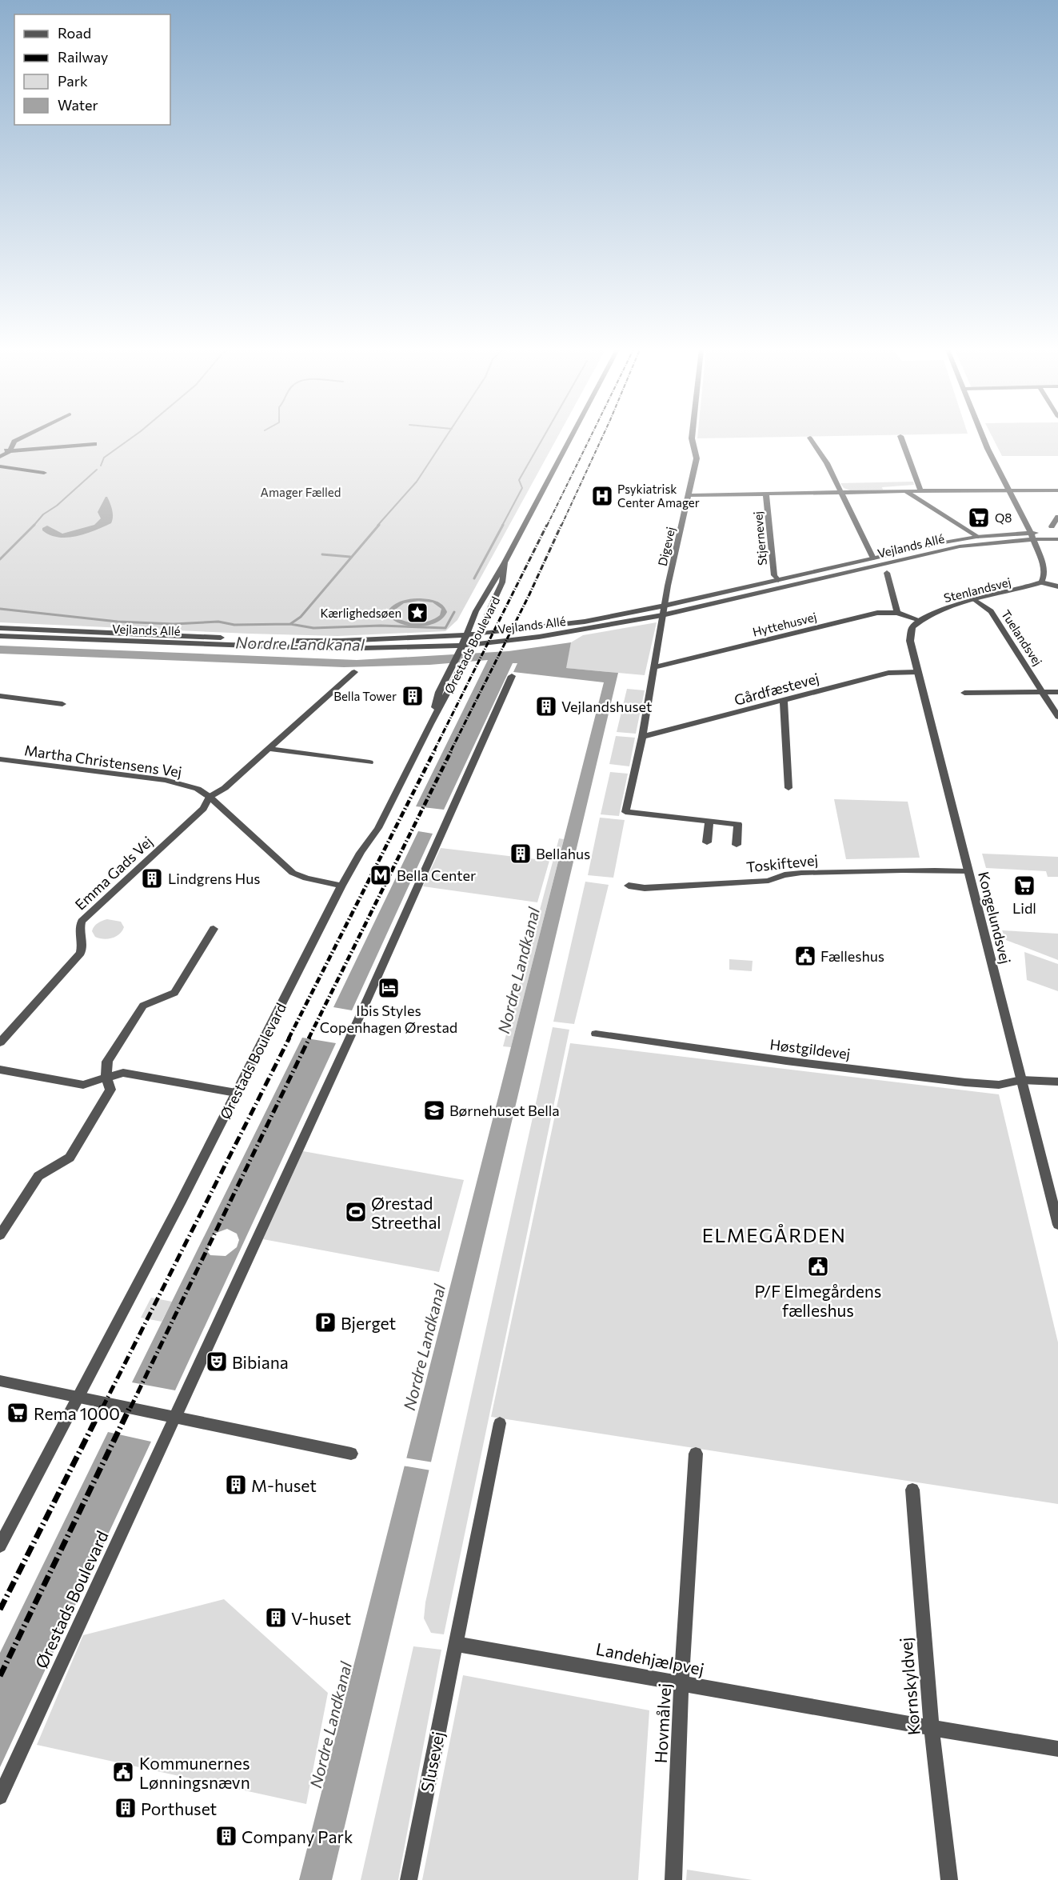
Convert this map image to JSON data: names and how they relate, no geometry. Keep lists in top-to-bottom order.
{
  "streets": {
    "street": [
      "Stjernevej",
      "Vejlands Allé",
      "Digevej",
      "Stenlandsvej",
      "Hyttehusvej",
      "Tuelandsvej",
      "Ørestads Boulevard",
      "Gårdfæstevej",
      "Martha Christensens Vej",
      "Toskiftevej",
      "Emma Gads Vej",
      "Kongelundsvej",
      "Høstgildevej",
      "Landehjælpvej",
      "Kornskyldvej",
      "Hovmålvej",
      "Slusevej"
    ]
  },
  "crossings": [
    ["Stjernevej", "Vejlands Allé"],
    ["Vejlands Allé", "Digevej"],
    ["Vejlands Allé", "Ørestads Boulevard"],
    ["Digevej", "Hyttehusvej"],
    ["Digevej", "Gårdfæstevej"],
    ["Stenlandsvej", "Hyttehusvej"],
    ["Stenlandsvej", "Tuelandsvej"],
    ["Stenlandsvej", "Kongelundsvej"],
    ["Hyttehusvej", "Kongelundsvej"],
    ["Ørestads Boulevard", "Martha Christensens Vej"],
    ["Gårdfæstevej", "Kongelundsvej"],
    ["Martha Christensens Vej", "Emma Gads Vej"],
    ["Toskiftevej", "Kongelundsvej"],
    ["Kongelundsvej", "Høstgildevej"],
    ["Landehjælpvej", "Kornskyldvej"],
    ["Landehjælpvej", "Hovmålvej"],
    ["Landehjælpvej", "Slusevej"]
  ],
  "districts": ["ELMEGÅRDEN"],
  "water": ["Nordre Landkanal"],
  "parks": ["Amager Fælled"],
  "places": {
    "hospital": ["Psykiatrisk Center Amager"],
    "supermarket": ["Q8", "Lidl", "Rema 1000"],
    "place": ["Kærlighedsøen"],
    "building": [
      "Bella Tower",
      "Vejlandshuset",
      "Bellahus",
      "Lindgrens Hus",
      "M-huset",
      "V-huset",
      "Porthuset",
      "Company Park"
    ],
    "metro station": ["Bella Center"],
    "public building": ["Fælleshus", "P/F Elmegårdens fælleshus", "Kommunernes Lønningsnævn"],
    "hotel": ["Ibis Styles Copenhagen Ørestad"],
    "school or university": ["Børnehuset Bella"],
    "sports": ["Ørestad Streethal"],
    "parking": ["Bjerget"],
    "theatre": ["Bibiana"]
  },
  "legend": [
    "Road",
    "Railway",
    "Park",
    "Water"
  ]
}
